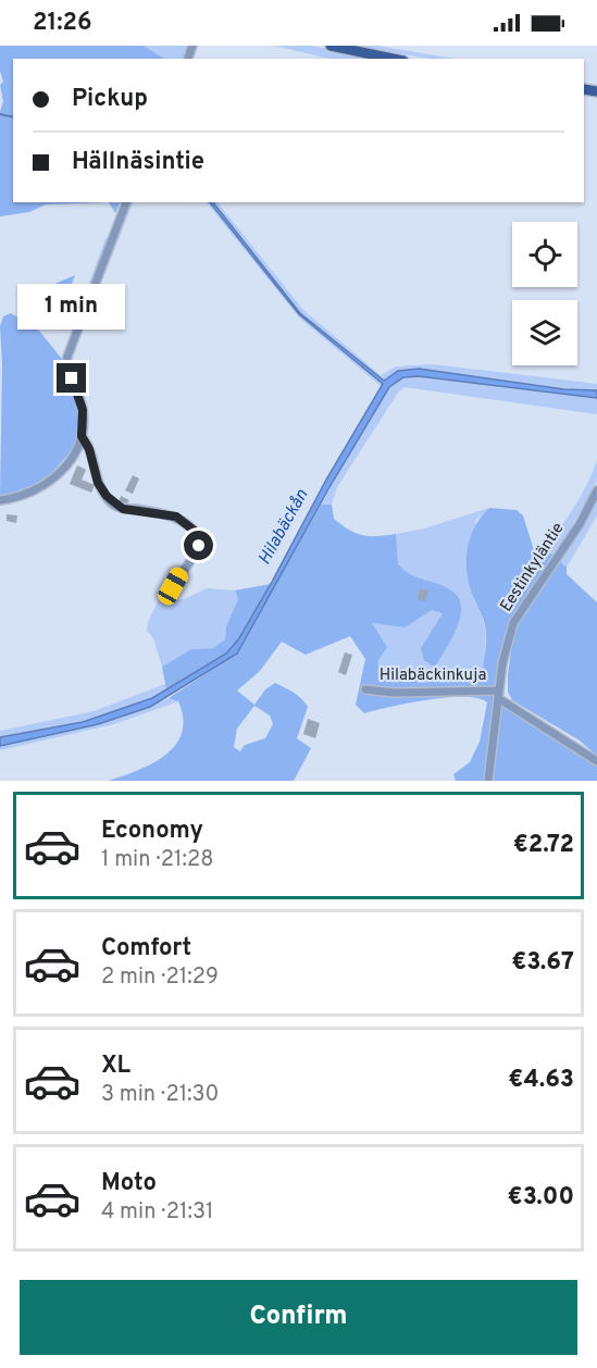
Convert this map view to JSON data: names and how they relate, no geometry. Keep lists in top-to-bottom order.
{
  "streets": {
    "street": ["Eestinkyläntie", "Hilabäckinkuja"]
  },
  "crossings": [
    ["Eestinkyläntie", "Hilabäckinkuja"]
  ],
  "water": ["Hilabäckån"],
  "page": {
    "status": "21:26",
    "banner": ["Pickup", "Hällnäsintie"],
    "bubble": "1 min",
    "list": [
      {
        "name": "Economy",
        "note": "1 min · 21:28",
        "value": "€2.72"
      },
      {
        "name": "Comfort",
        "note": "2 min · 21:29",
        "value": "€3.67"
      },
      {
        "name": "XL",
        "note": "3 min · 21:30",
        "value": "€4.63"
      },
      {
        "name": "Moto",
        "note": "4 min · 21:31",
        "value": "€3.00"
      }
    ],
    "buttons": "Confirm"
  }
}
